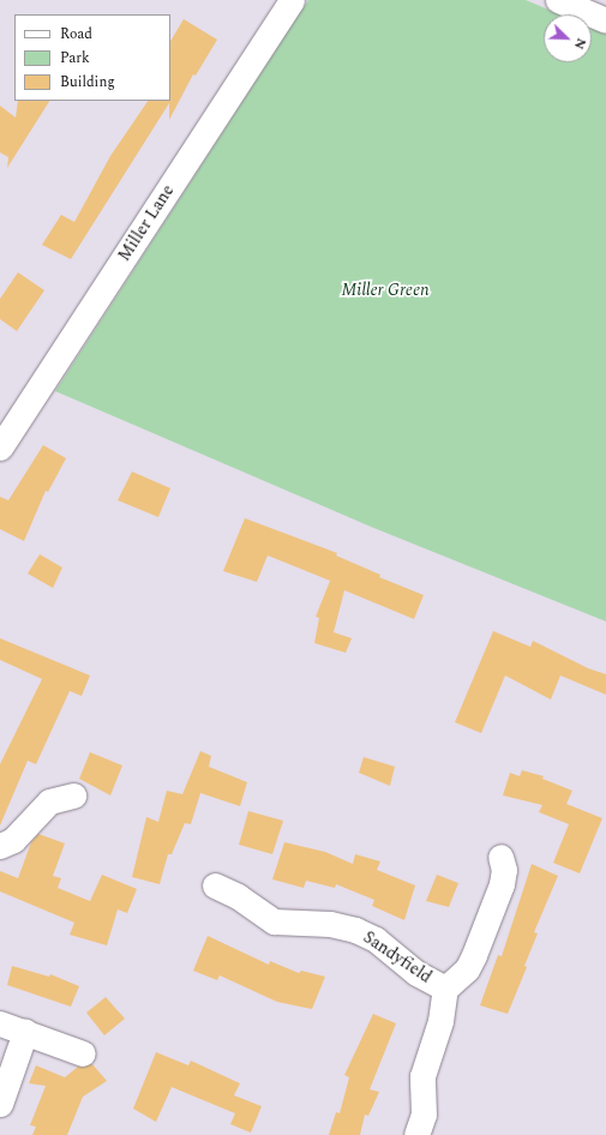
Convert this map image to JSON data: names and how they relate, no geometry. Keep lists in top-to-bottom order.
{
  "streets": {
    "street": ["Miller Lane", "Sandyfield"]
  },
  "parks": ["Miller Green"],
  "legend": ["Road", "Park", "Building"],
  "north": "bottom right"
}
